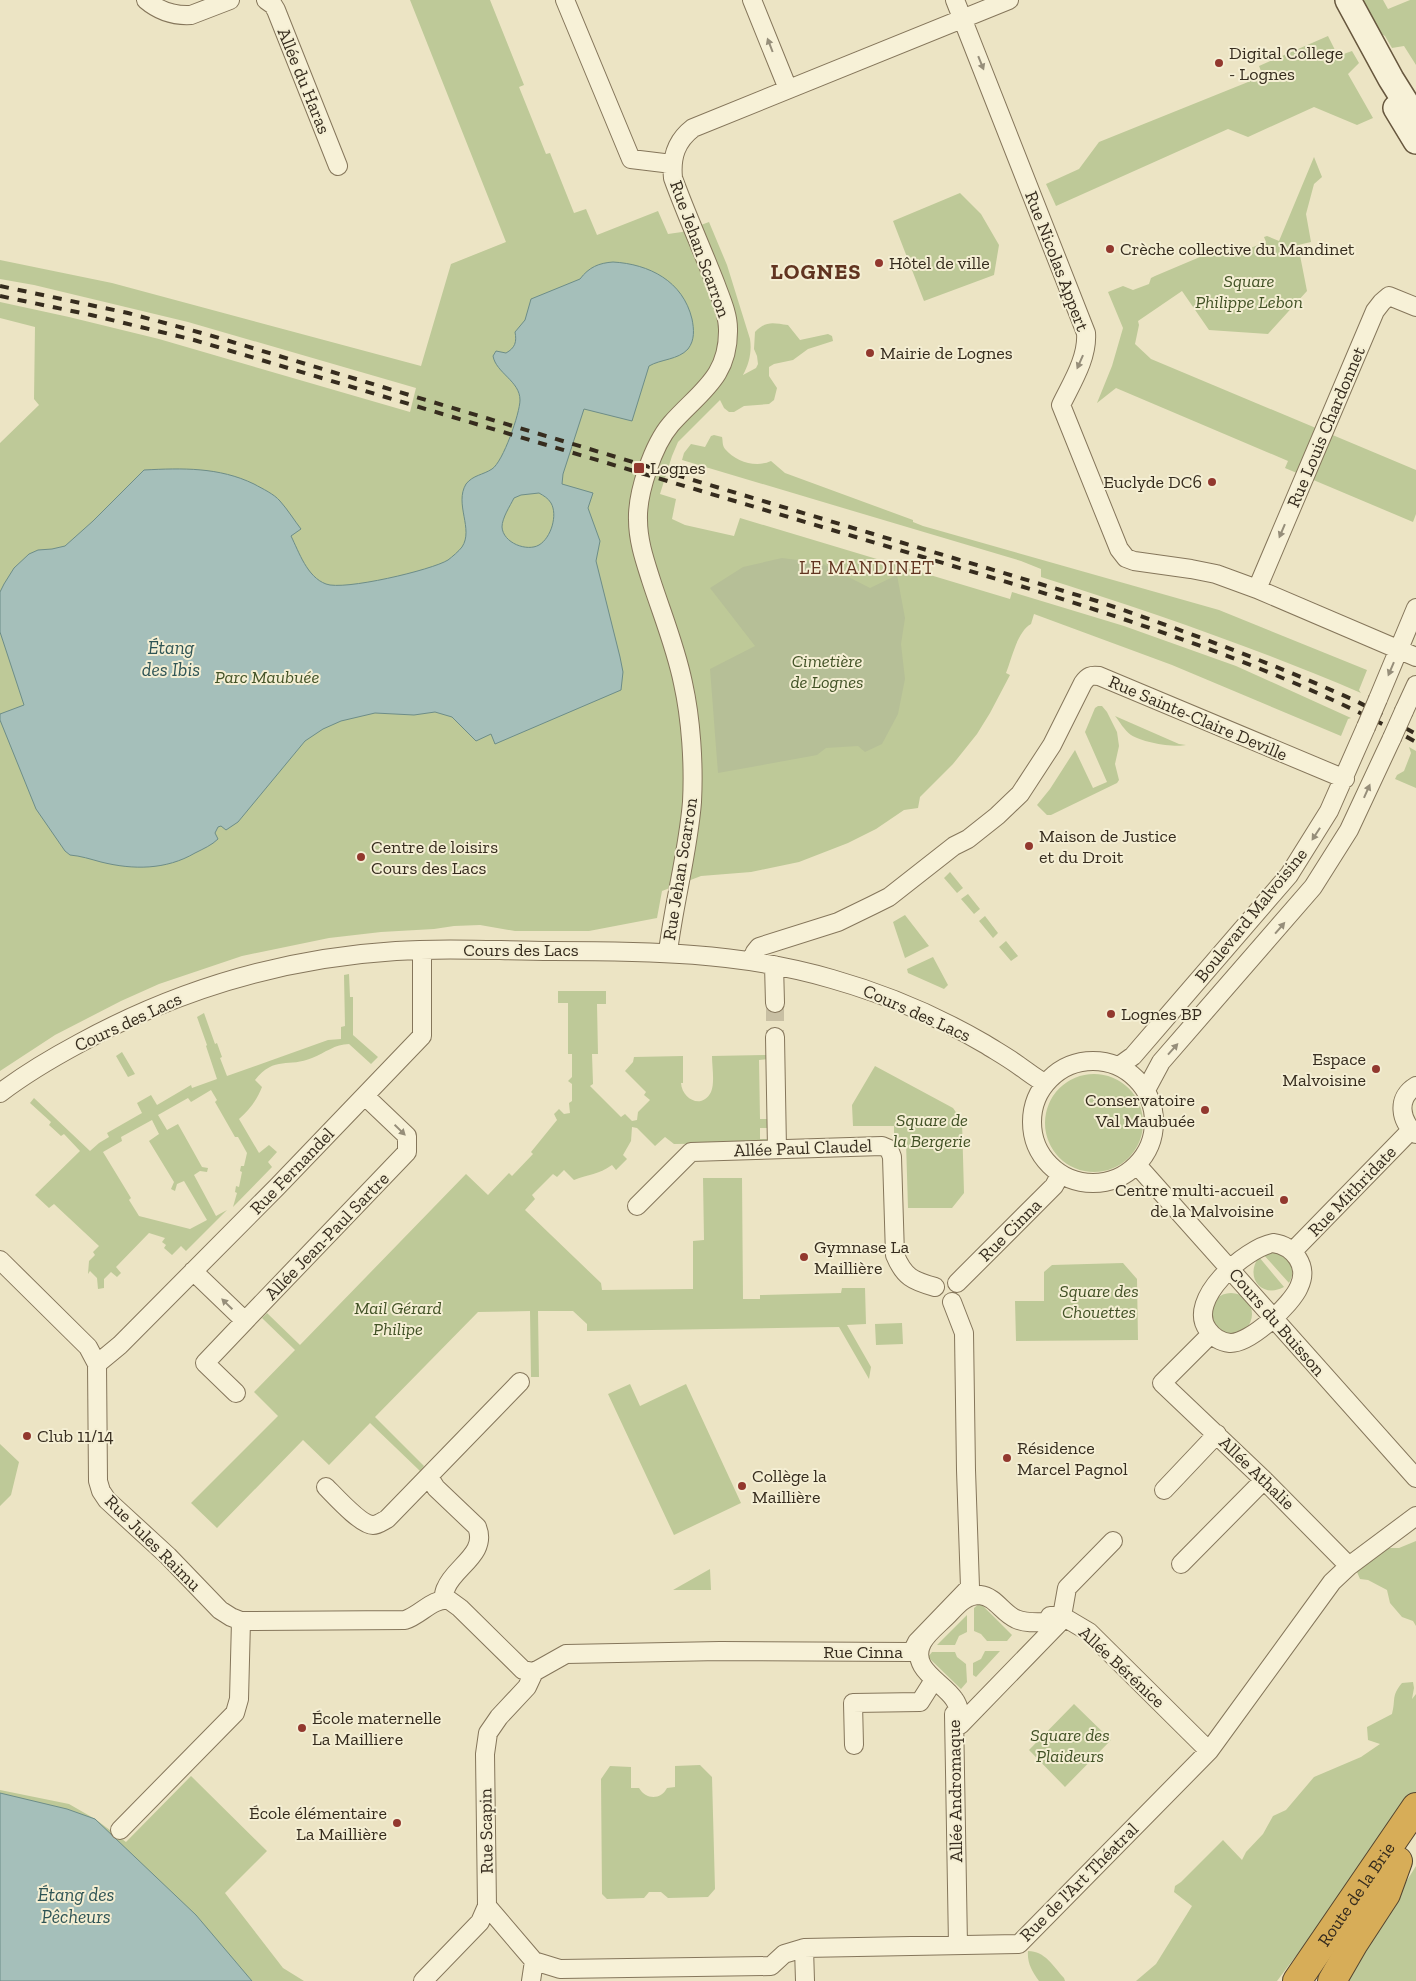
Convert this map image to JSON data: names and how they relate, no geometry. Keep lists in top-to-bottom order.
{
  "streets": {
    "highway": ["Route de la Brie"],
    "street": [
      "Allée du Haras",
      "Rue Jehan Scarron",
      "Rue Nicolas Appert",
      "Rue Louis Chardonnet",
      "Rue Sainte-Claire Deville",
      "Boulevard Malvoisine",
      "Cours des Lacs",
      "Allée Paul Claudel",
      "Rue Fernandel",
      "Rue Mithridate",
      "Rue Cinna",
      "Allée Jean-Paul Sartre",
      "Cours du Buisson",
      "Allée Athalie",
      "Rue Jules Raimu",
      "Allée Bérénice",
      "Allée Andromaque",
      "Rue Scapin",
      "Rue de l'Art Théatral"
    ]
  },
  "crossings": [
    ["Rue Jehan Scarron", "Rue Nicolas Appert"],
    ["Rue Jehan Scarron", "Cours des Lacs"],
    ["Rue Nicolas Appert", "Rue Louis Chardonnet"],
    ["Rue Sainte-Claire Deville", "Boulevard Malvoisine"],
    ["Rue Sainte-Claire Deville", "Cours des Lacs"],
    ["Boulevard Malvoisine", "Cours des Lacs"],
    ["Boulevard Malvoisine", "Rue Cinna"],
    ["Boulevard Malvoisine", "Cours du Buisson"],
    ["Cours des Lacs", "Rue Fernandel"],
    ["Cours des Lacs", "Rue Cinna"],
    ["Cours des Lacs", "Cours du Buisson"],
    ["Allée Paul Claudel", "Rue Cinna"],
    ["Rue Fernandel", "Allée Jean-Paul Sartre"],
    ["Rue Fernandel", "Rue Jules Raimu"],
    ["Rue Mithridate", "Cours du Buisson"],
    ["Rue Mithridate", "Allée Athalie"],
    ["Rue Cinna", "Cours du Buisson"],
    ["Rue Cinna", "Allée Bérénice"],
    ["Rue Cinna", "Allée Andromaque"],
    ["Rue Cinna", "Rue Scapin"],
    ["Allée Athalie", "Rue de l'Art Théatral"],
    ["Allée Bérénice", "Rue de l'Art Théatral"],
    ["Allée Andromaque", "Rue de l'Art Théatral"]
  ],
  "one_way": ["Rue Nicolas Appert", "Rue Louis Chardonnet", "Allée Jean-Paul Sartre"],
  "districts": ["LOGNES", "LE MANDINET"],
  "water": ["Étang des Ibis", "Étang des Pêcheurs"],
  "parks": [
    "Square Philippe Lebon",
    "Cimetière de Lognes",
    "Parc Maubuée",
    "Square de la Bergerie",
    "Square des Chouettes",
    "Mail Gérard Philipe",
    "Square des Plaideurs"
  ],
  "places": {
    "other": [
      "Digital College - Lognes",
      "Crèche collective du Mandinet",
      "Hôtel de ville",
      "Mairie de Lognes",
      "Euclyde DC6",
      "Maison de Justice et du Droit",
      "Centre de loisirs Cours des Lacs",
      "Lognes BP",
      "Espace Malvoisine",
      "Conservatoire Val Maubuée",
      "Centre multi-accueil de la Malvoisine",
      "Gymnase La Maillière",
      "Club 11/14",
      "Résidence Marcel Pagnol",
      "Collège la Maillière",
      "École maternelle La Mailliere",
      "École élémentaire La Maillière"
    ],
    "transit": ["Lognes"]
  }
}
